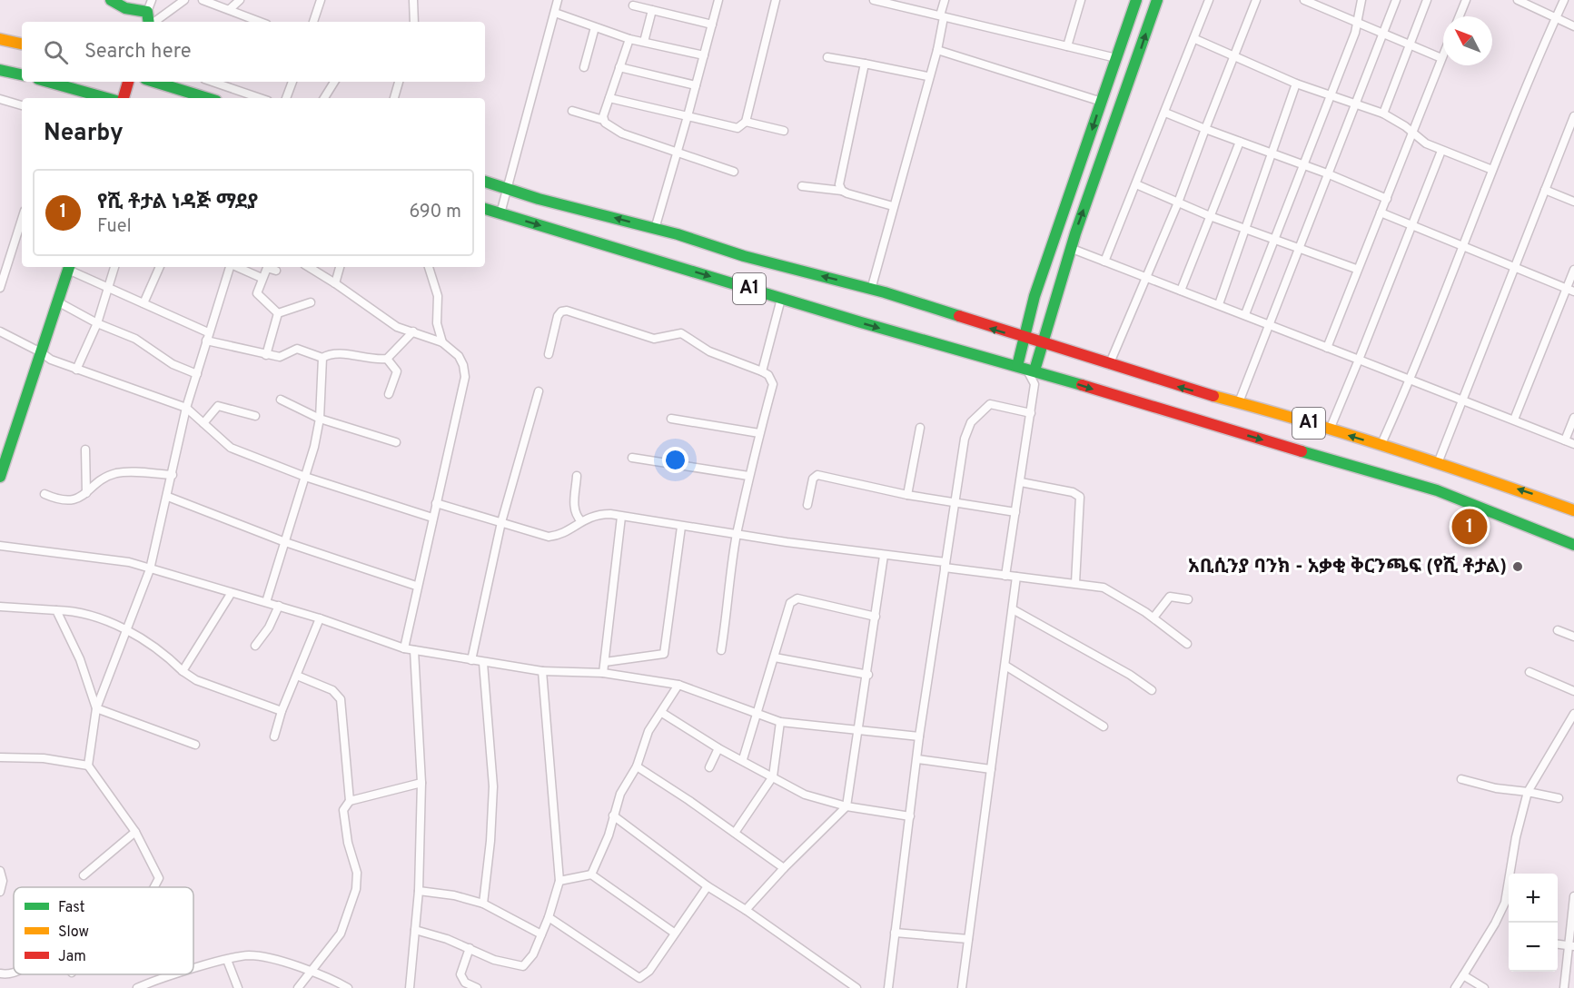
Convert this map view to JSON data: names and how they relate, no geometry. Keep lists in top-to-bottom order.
{
  "streets": {
    "main road": ["A1"]
  },
  "places": ["አቢሲንያ ባንክ - አቃቂ ቅርንጫፍ (የሺ ቶታል)"],
  "legend": ["Fast", "Slow", "Jam"],
  "north": "top left",
  "page": {
    "search": "Search here",
    "heading": "Nearby",
    "list": [
      {
        "mark": "1",
        "name": "የሺ ቶታል ነዳጅ ማደያ",
        "note": "Fuel",
        "value": "690 m"
      }
    ],
    "pins": "1",
    "map_buttons": ["+", "−"]
  }
}
